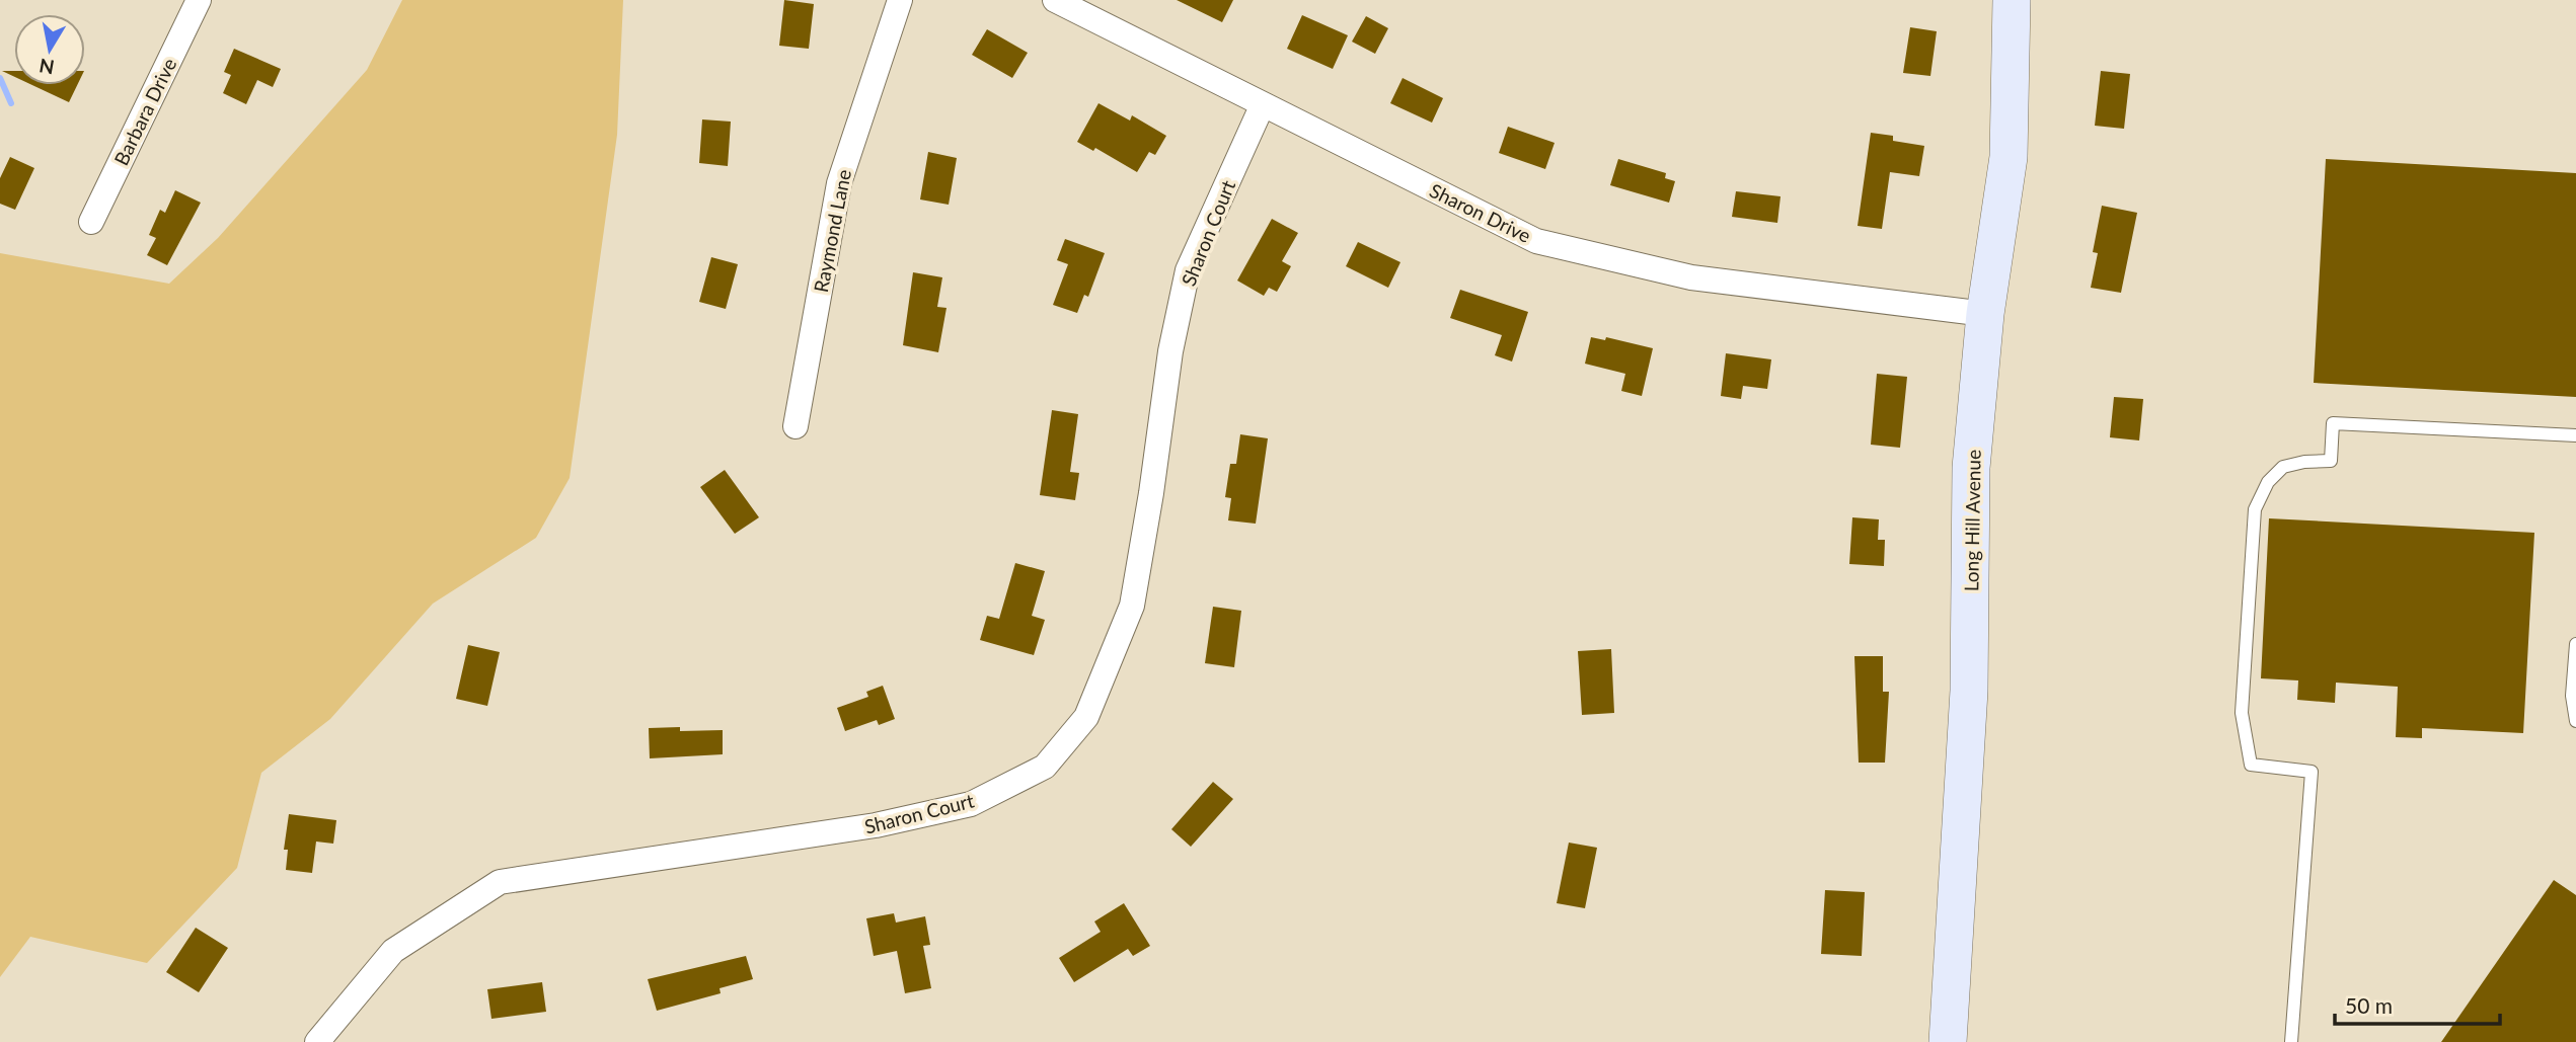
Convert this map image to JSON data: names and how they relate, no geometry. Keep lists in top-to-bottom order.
{
  "streets": {
    "street": [
      "Barbara Drive",
      "Sharon Drive",
      "Raymond Lane",
      "Sharon Court",
      "Long Hill Avenue"
    ]
  },
  "crossings": [
    ["Sharon Drive", "Sharon Court"],
    ["Sharon Drive", "Long Hill Avenue"]
  ],
  "scale_bar": "50 m",
  "north": "bottom"
}
